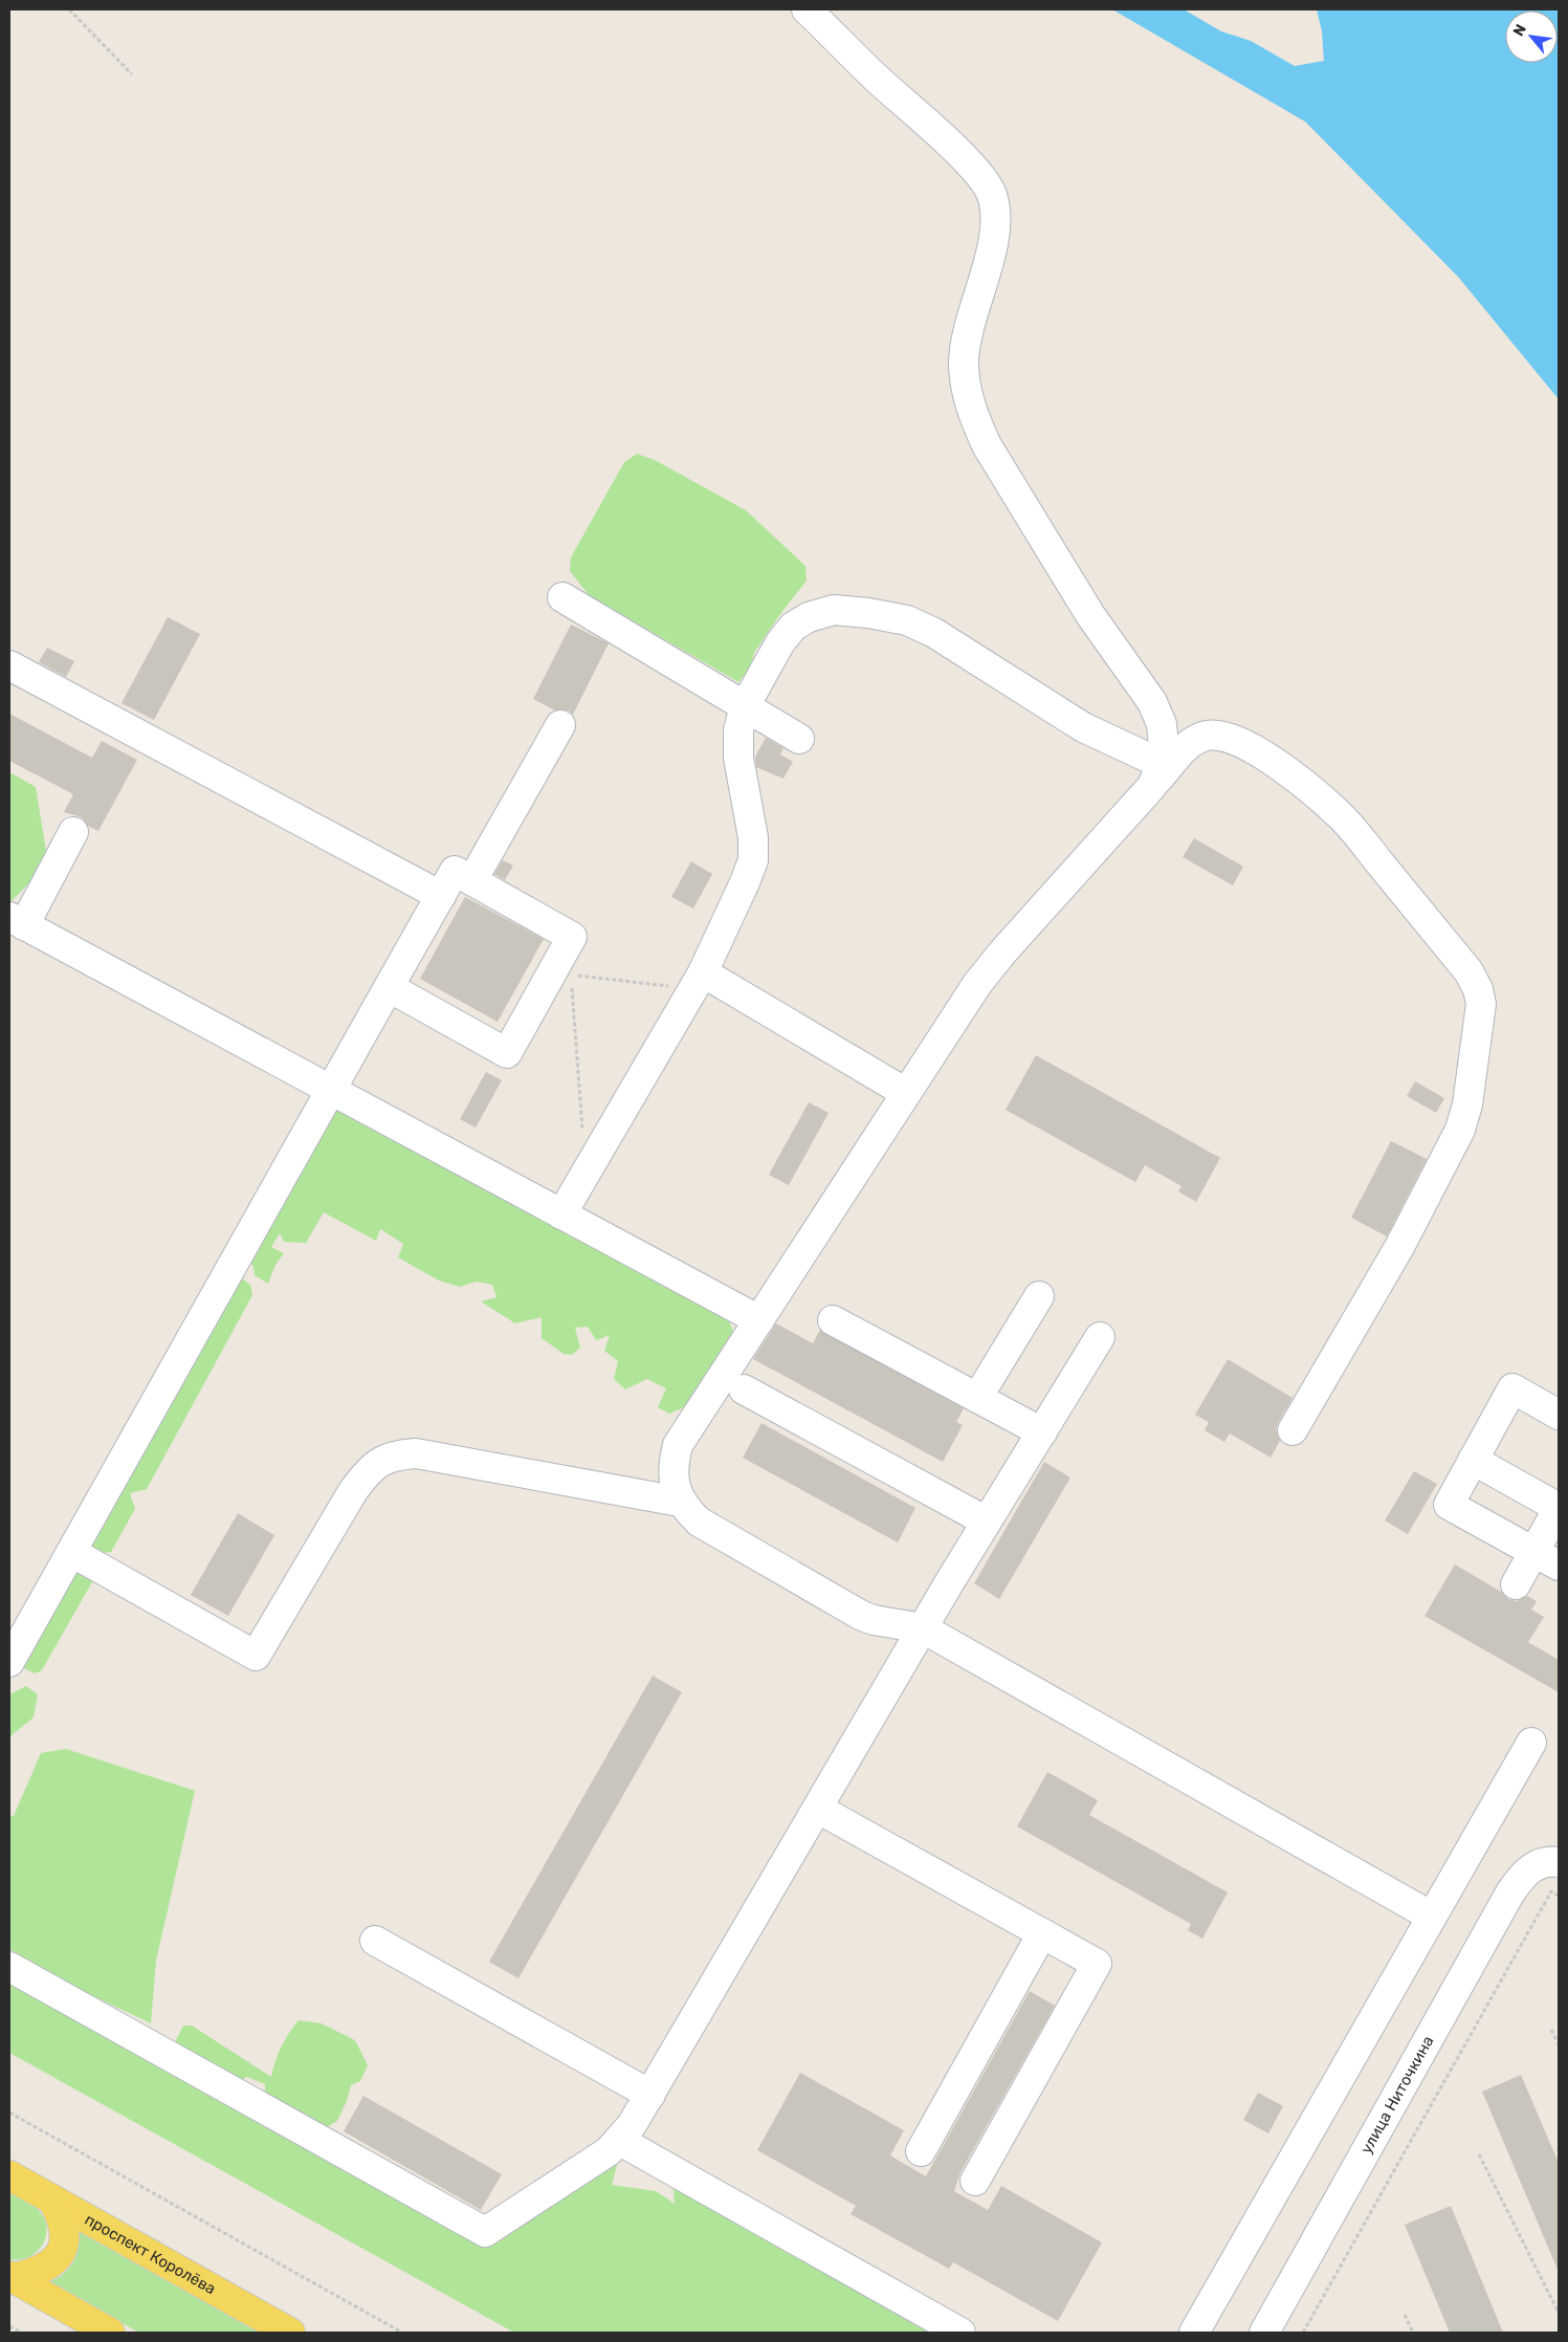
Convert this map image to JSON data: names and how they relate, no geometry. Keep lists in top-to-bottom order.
{
  "streets": {
    "main road": ["проспект Королёва"],
    "street": ["улица Ниточкина"]
  },
  "north": "top left"
}
